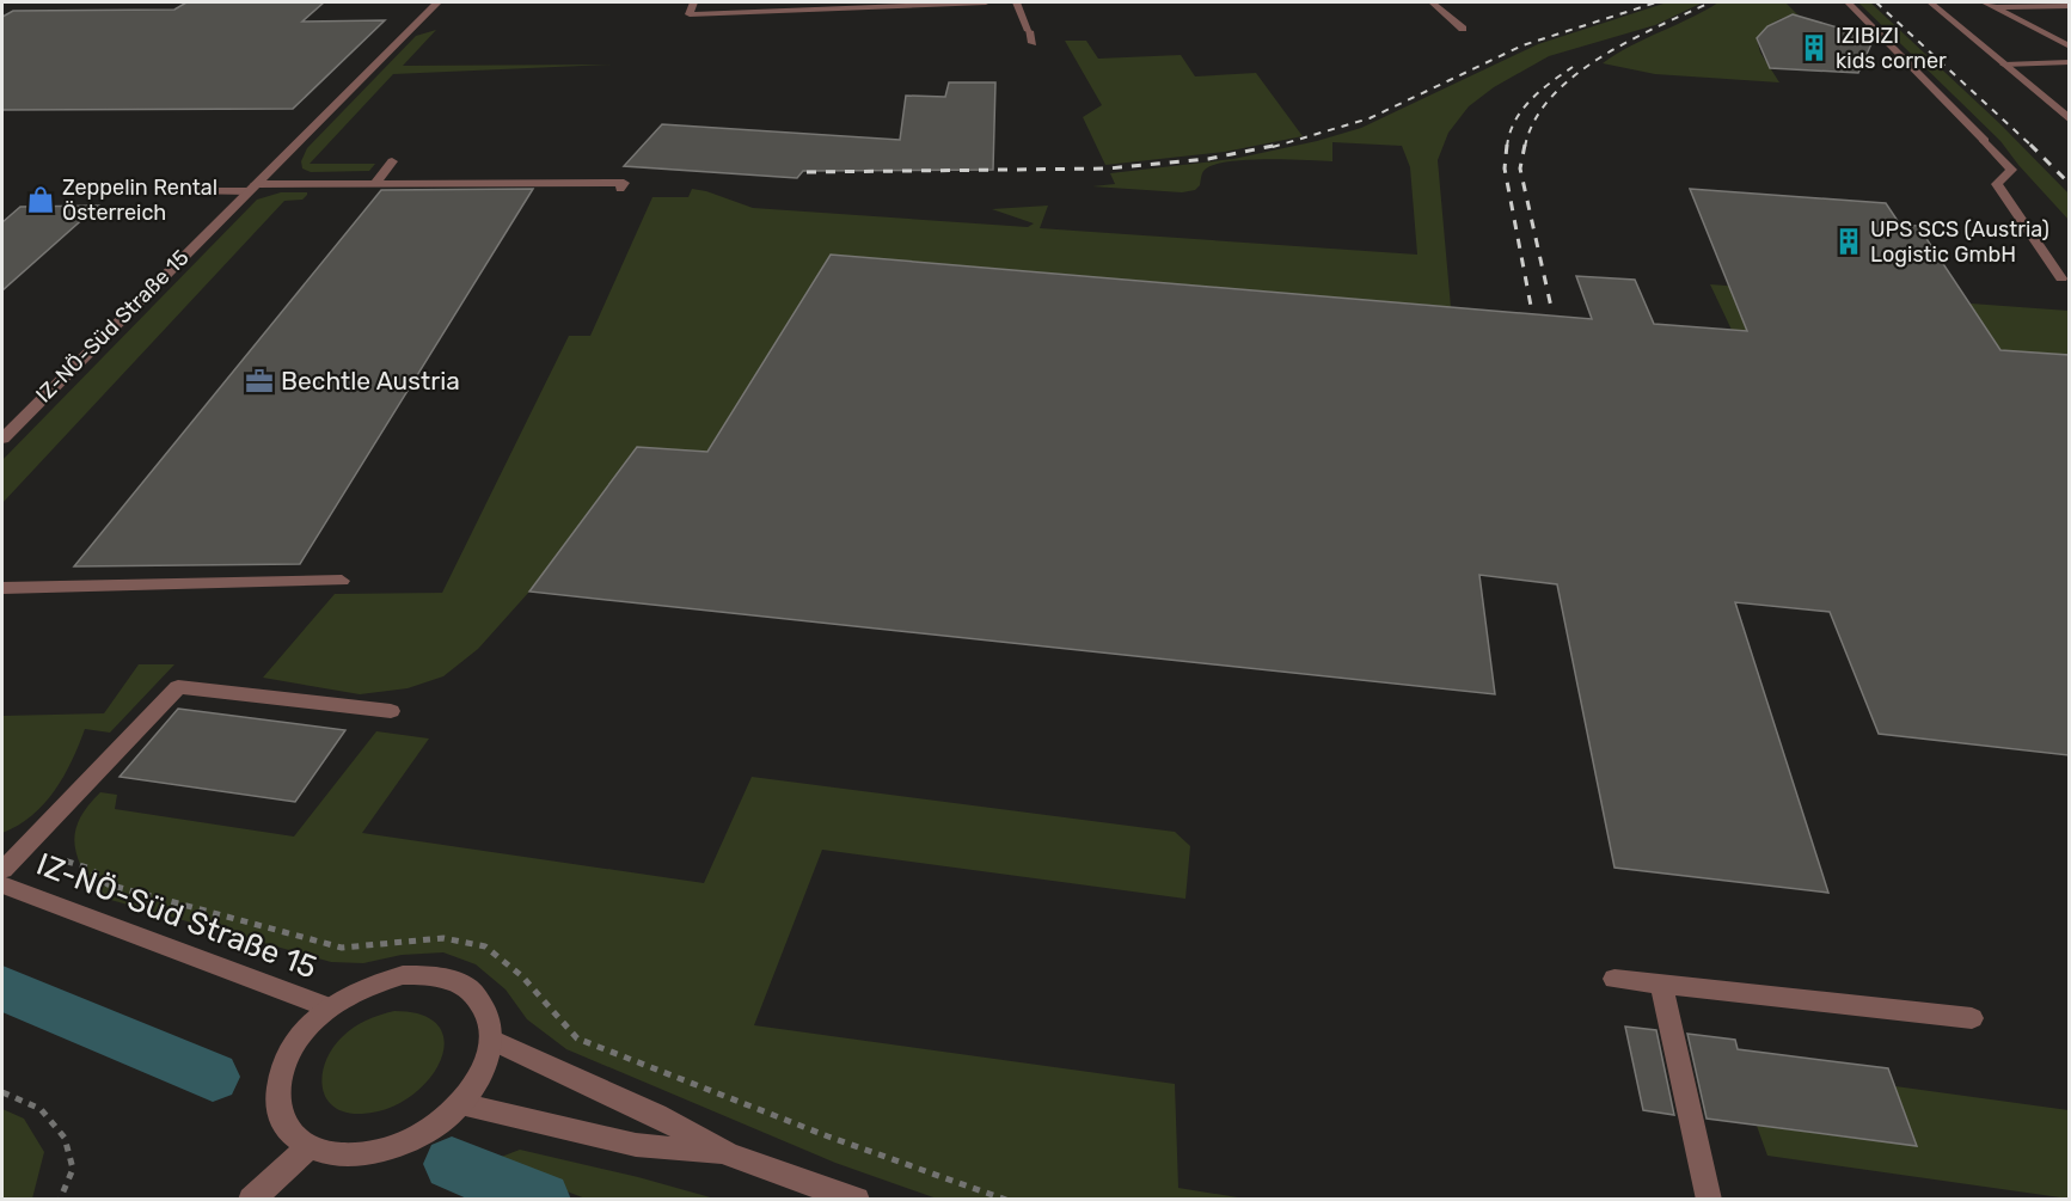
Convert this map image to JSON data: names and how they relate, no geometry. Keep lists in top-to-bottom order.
{
  "streets": {
    "street": ["IZ-NÖ-Süd Straße 15"]
  },
  "places": {
    "building": ["IZIBIZI kids corner", "UPS SCS (Austria) Logistic GmbH"],
    "shop": ["Zeppelin Rental Österreich"],
    "office": ["Bechtle Austria"]
  }
}
